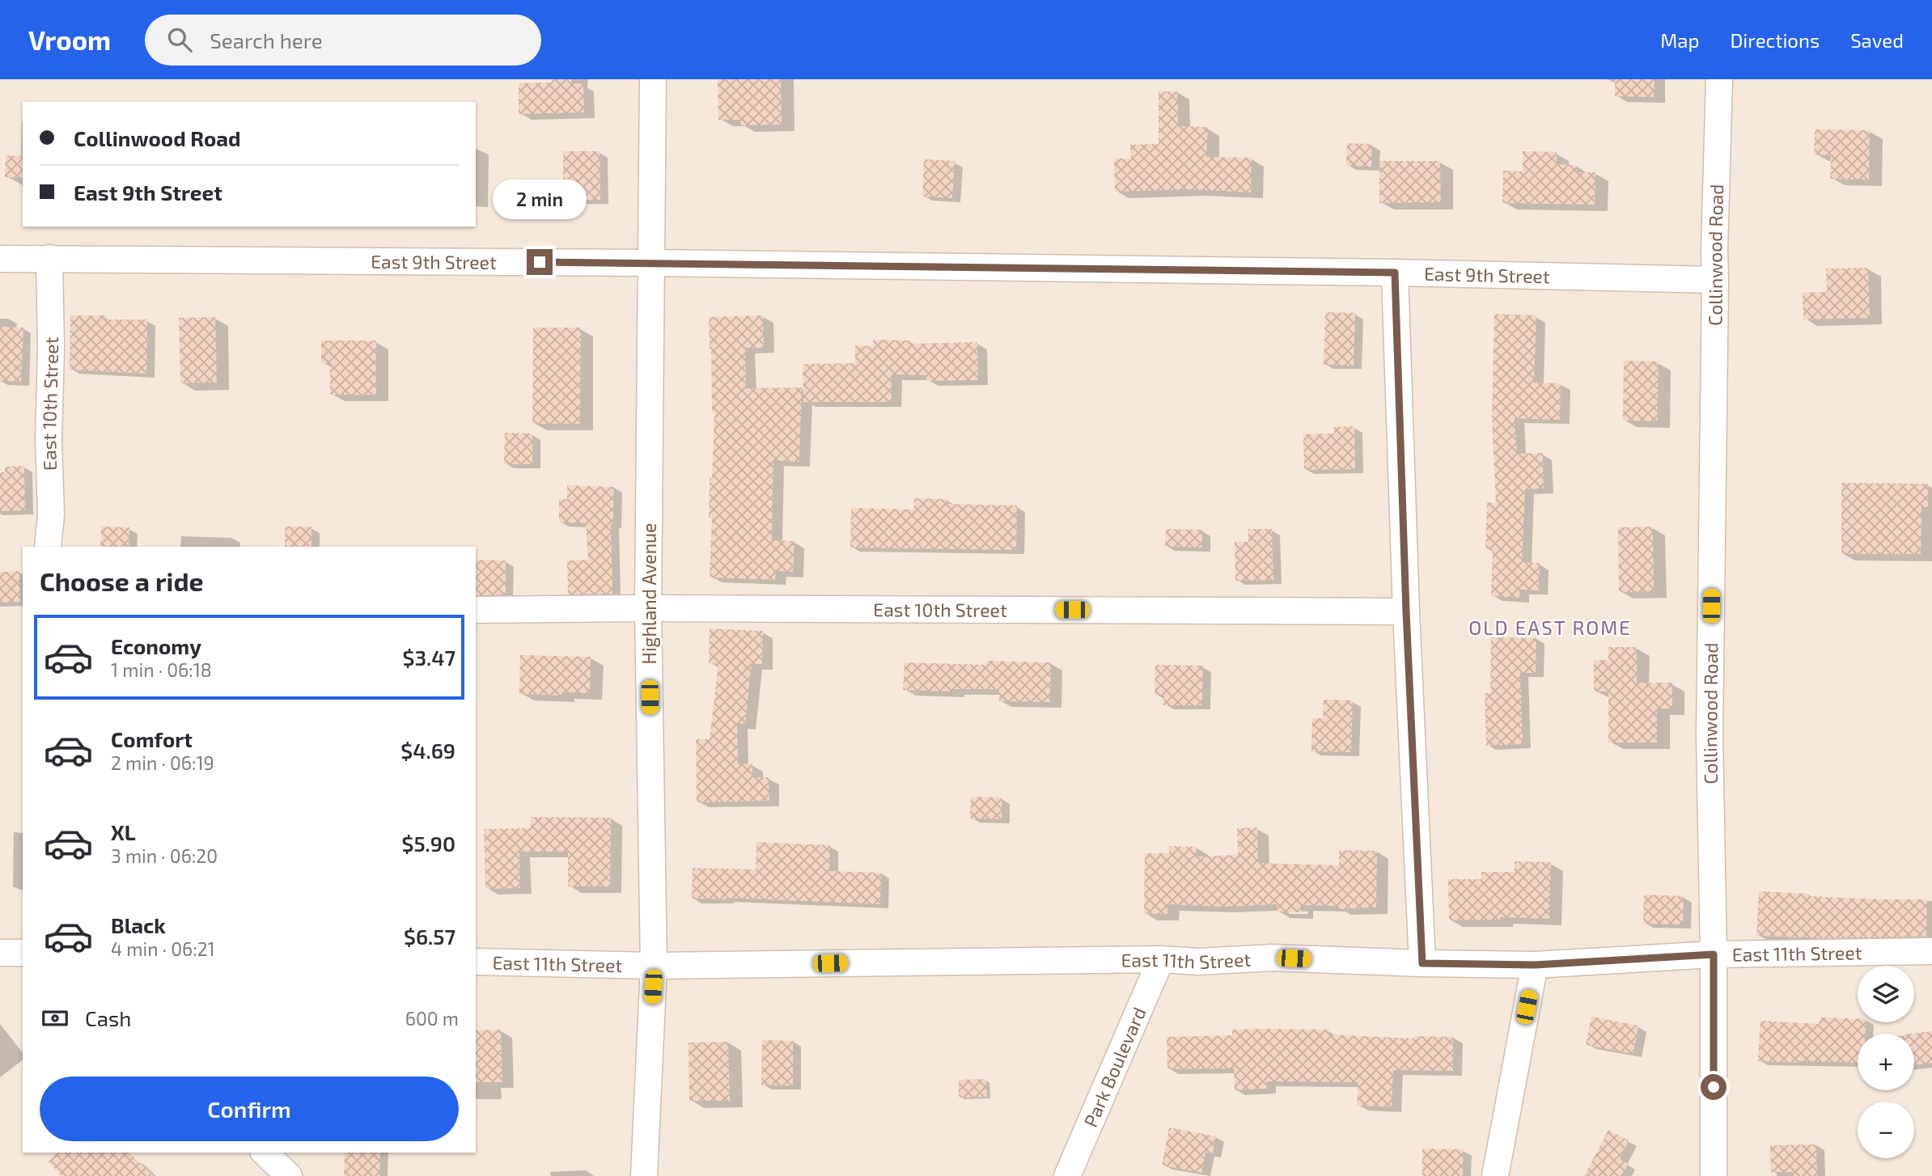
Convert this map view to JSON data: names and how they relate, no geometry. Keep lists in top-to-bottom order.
{
  "streets": {
    "street": [
      "Collinwood Road",
      "East 9th Street",
      "East 10th Street",
      "Highland Avenue",
      "East 11th Street",
      "Park Boulevard"
    ]
  },
  "crossings": [
    ["Collinwood Road", "East 9th Street"],
    ["Collinwood Road", "East 11th Street"],
    ["East 9th Street", "East 10th Street"],
    ["East 9th Street", "Highland Avenue"],
    ["East 10th Street", "Highland Avenue"],
    ["Highland Avenue", "East 11th Street"],
    ["East 11th Street", "Park Boulevard"]
  ],
  "districts": ["OLD EAST ROME"],
  "page": {
    "header": "Vroom",
    "search": "Search here",
    "nav": ["Map", "Directions", "Saved"],
    "banner": ["Collinwood Road", "East 9th Street"],
    "bubble": "2 min",
    "heading": "Choose a ride",
    "list": [
      {
        "name": "Economy",
        "note": "1 min · 06:18",
        "value": "$3.47"
      },
      {
        "name": "Comfort",
        "note": "2 min · 06:19",
        "value": "$4.69"
      },
      {
        "name": "XL",
        "note": "3 min · 06:20",
        "value": "$5.90"
      },
      {
        "name": "Black",
        "note": "4 min · 06:21",
        "value": "$6.57"
      }
    ],
    "map_buttons": ["+", "−"],
    "pay": ["Cash", "600 m"],
    "buttons": "Confirm"
  }
}
